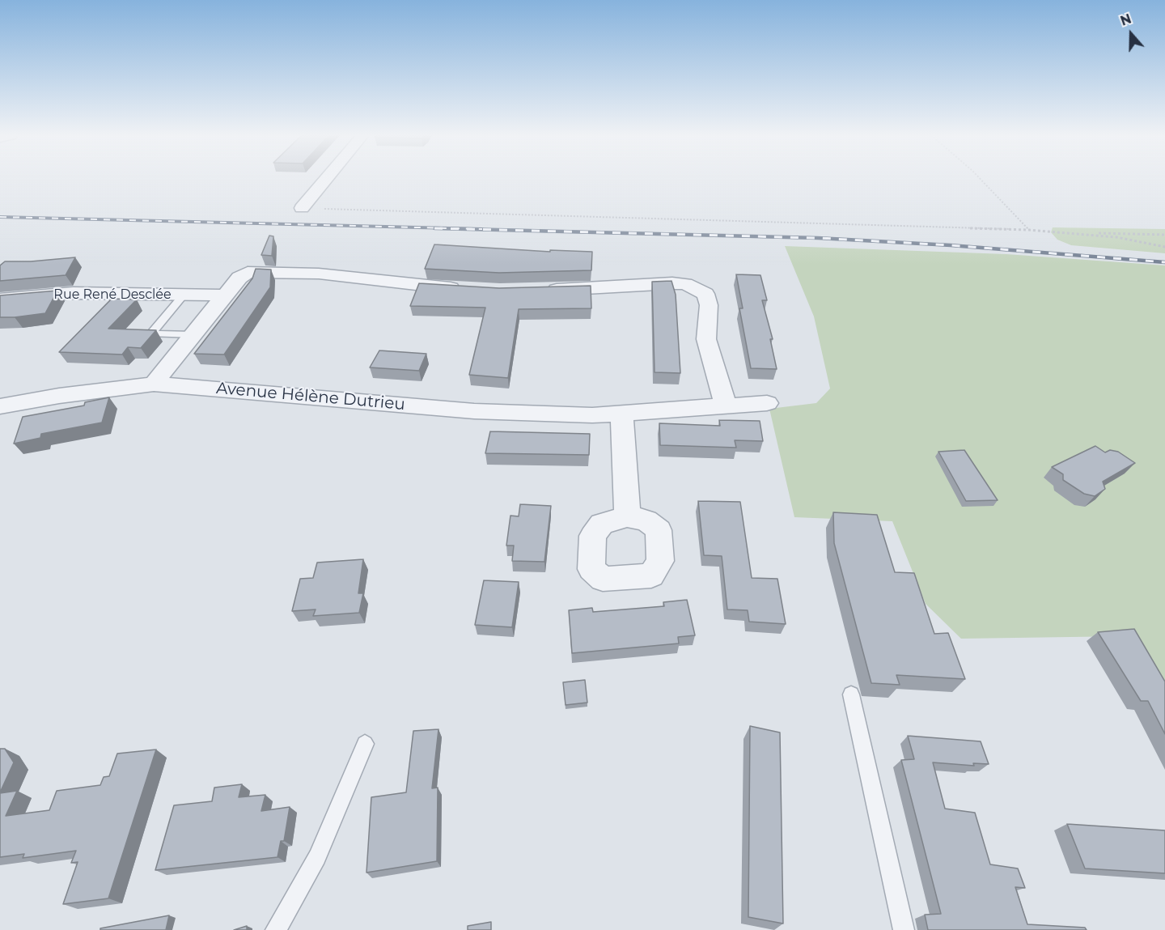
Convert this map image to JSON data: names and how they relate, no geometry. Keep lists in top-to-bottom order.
{
  "streets": {
    "street": ["Rue René Desclée", "Avenue Hélène Dutrieu"]
  },
  "north": "top"
}
